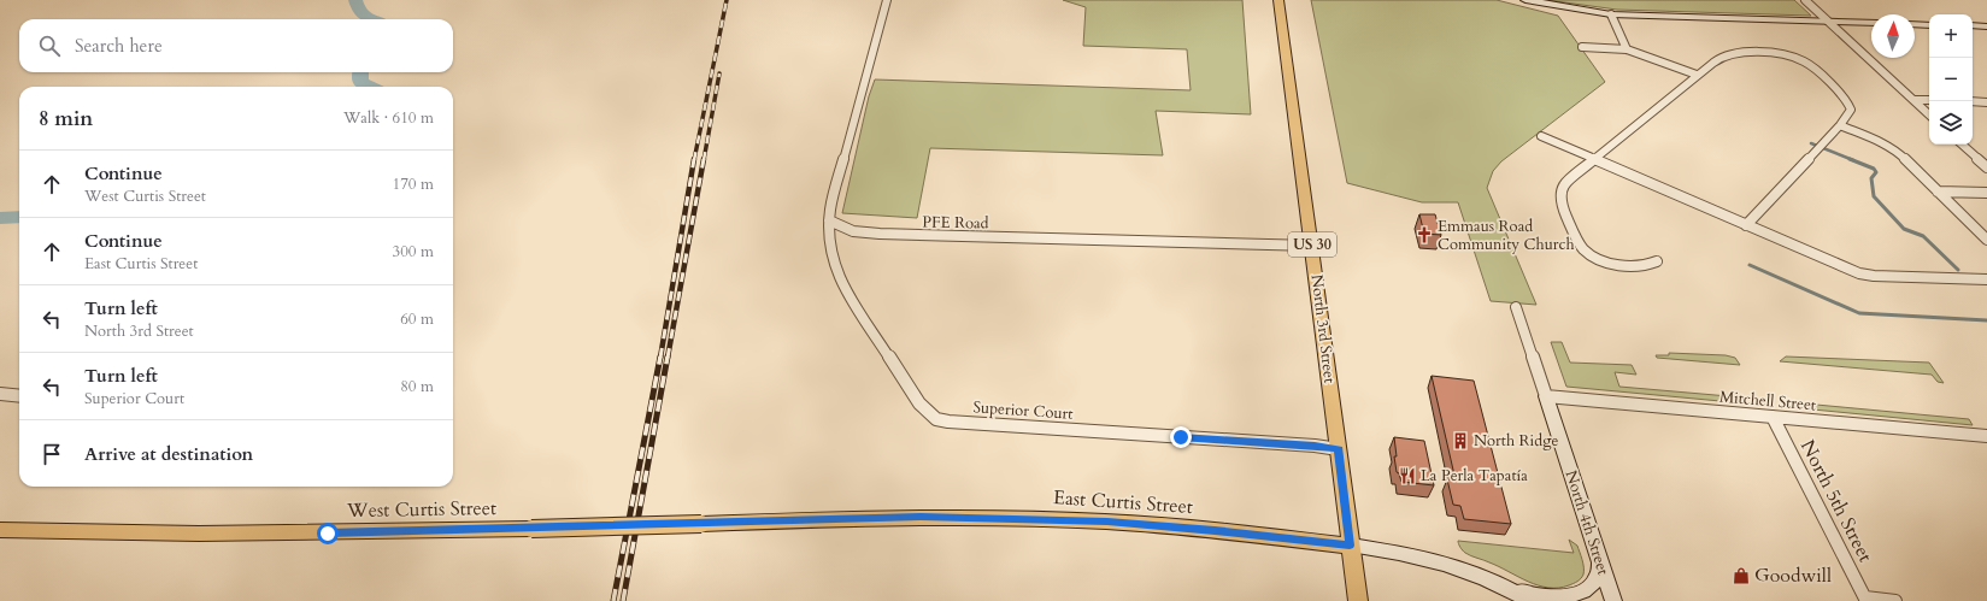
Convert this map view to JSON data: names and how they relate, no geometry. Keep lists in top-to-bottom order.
{
  "streets": {
    "main road": [
      "US 30",
      "North 3rd Street",
      "East Curtis Street",
      "West Curtis Street"
    ],
    "street": [
      "PFE Road",
      "Mitchell Street",
      "Superior Court",
      "North 5th Street",
      "North 4th Street"
    ]
  },
  "crossings": [
    ["PFE Road", "North 3rd Street"],
    ["PFE Road", "Superior Court"],
    ["North 3rd Street", "Superior Court"],
    ["North 3rd Street", "East Curtis Street"],
    ["Mitchell Street", "North 5th Street"],
    ["Mitchell Street", "North 4th Street"],
    ["East Curtis Street", "West Curtis Street"]
  ],
  "places": {
    "church": ["Emmaus Road Community Church"],
    "building": ["North Ridge"],
    "restaurant": ["La Perla Tapatía"],
    "shop": ["Goodwill"]
  },
  "north": "top",
  "page": {
    "map_buttons": ["+", "−"],
    "search": "Search here",
    "heading": ["8 min", "Walk · 610 m"],
    "list": [
      ["Continue", "West Curtis Street", "170 m"],
      ["Continue", "East Curtis Street", "300 m"],
      ["Turn left", "North 3rd Street", "60 m"],
      ["Turn left", "Superior Court", "80 m"],
      "Arrive at destination"
    ]
  }
}
